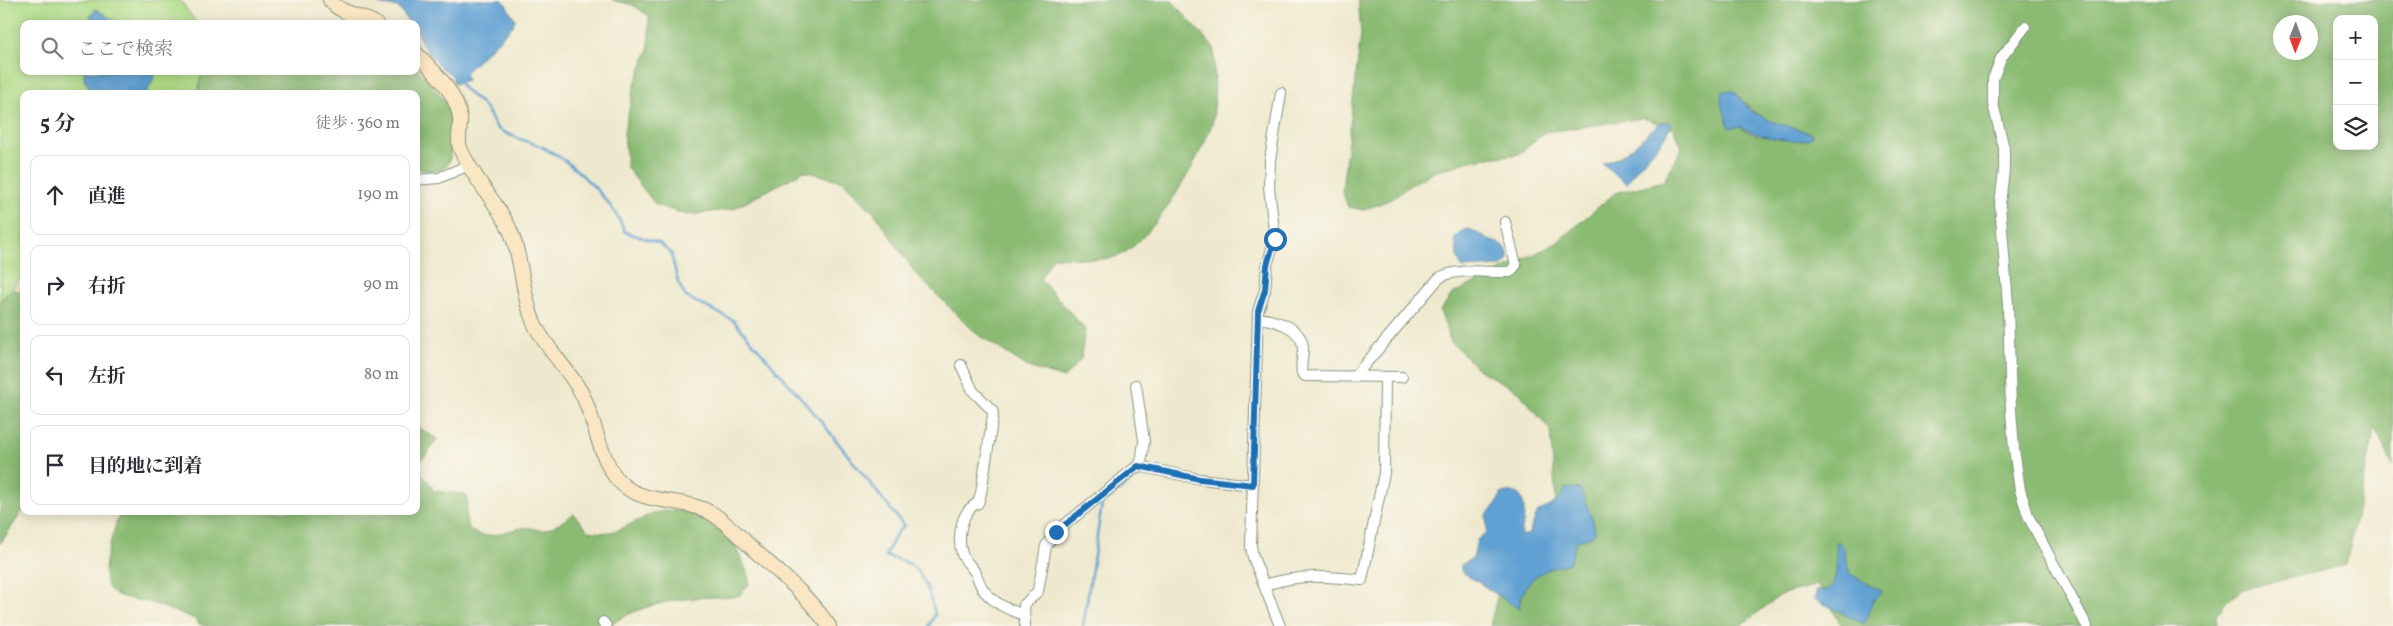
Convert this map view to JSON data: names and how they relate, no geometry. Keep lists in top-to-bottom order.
{
  "north": "bottom",
  "page": {
    "map_buttons": ["+", "−"],
    "search": "ここで検索",
    "heading": ["5 分", "徒歩 · 360 m"],
    "list": [
      ["直進", "190 m"],
      ["右折", "90 m"],
      ["左折", "80 m"],
      "目的地に到着"
    ]
  }
}
